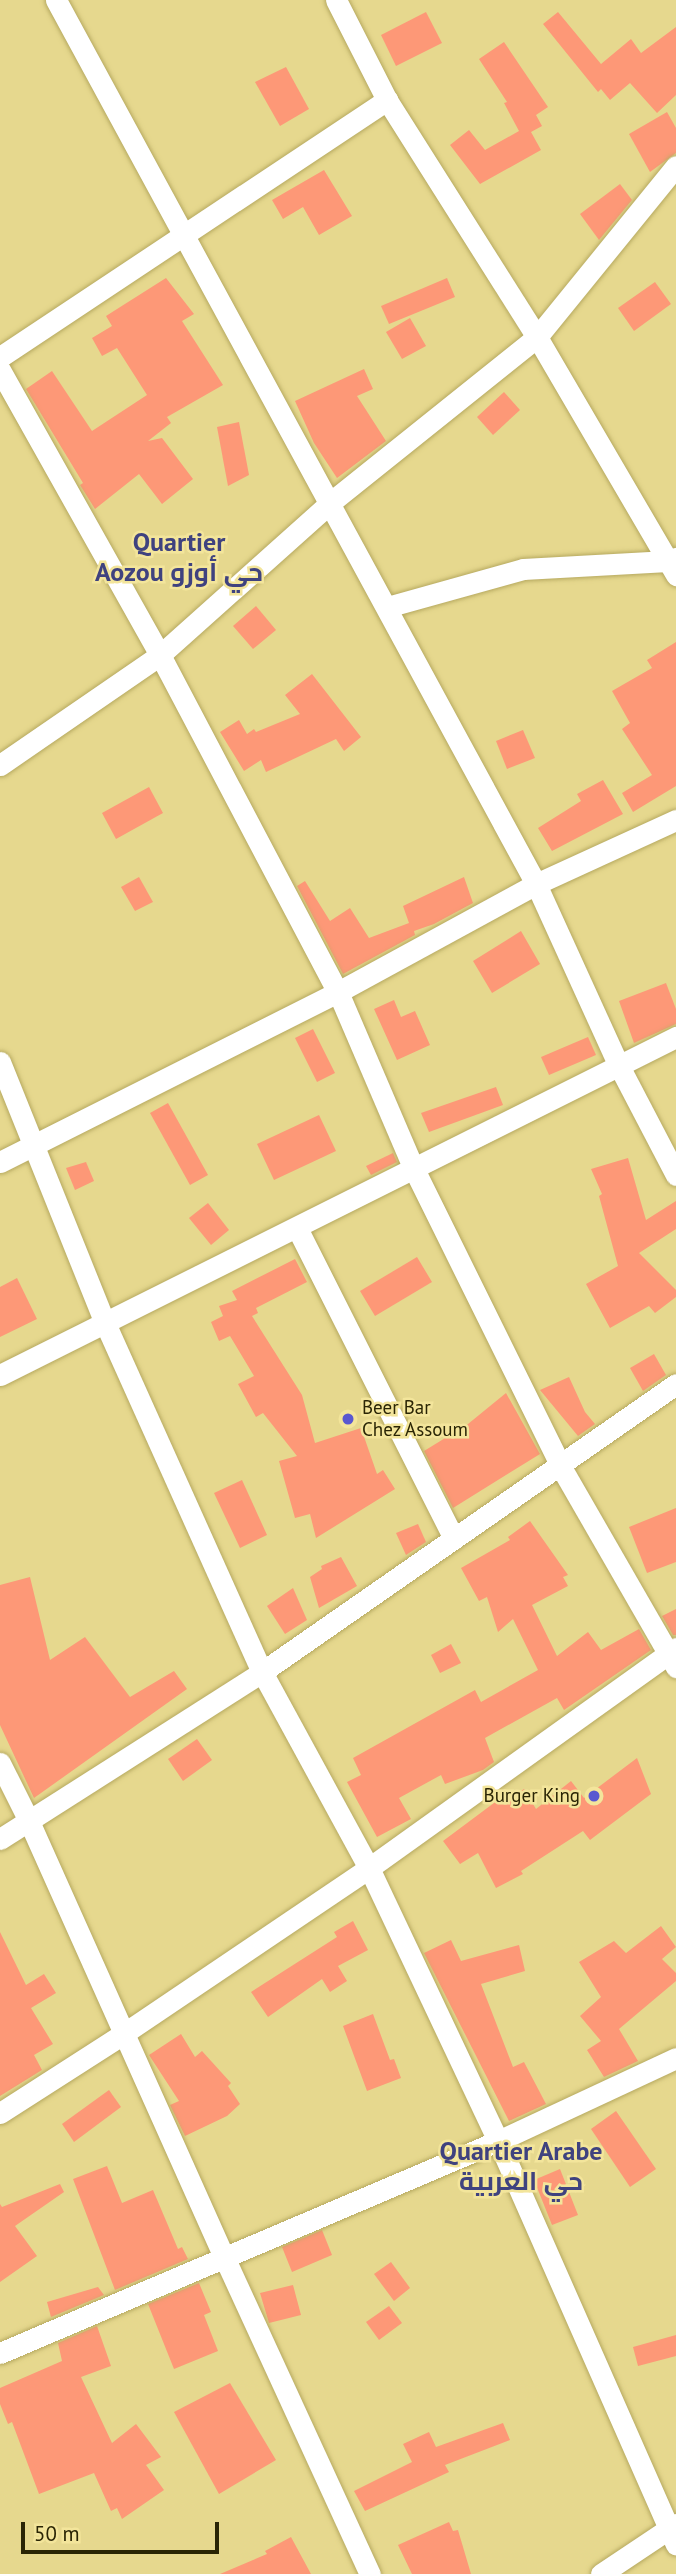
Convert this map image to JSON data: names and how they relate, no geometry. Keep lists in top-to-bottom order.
{
  "districts": ["Quartier Aozou حي أوزو", "Quartier Arabe حي العربية"],
  "places": ["Beer Bar Chez Assoum", "Burger King"],
  "scale_bar": "50 m"
}
